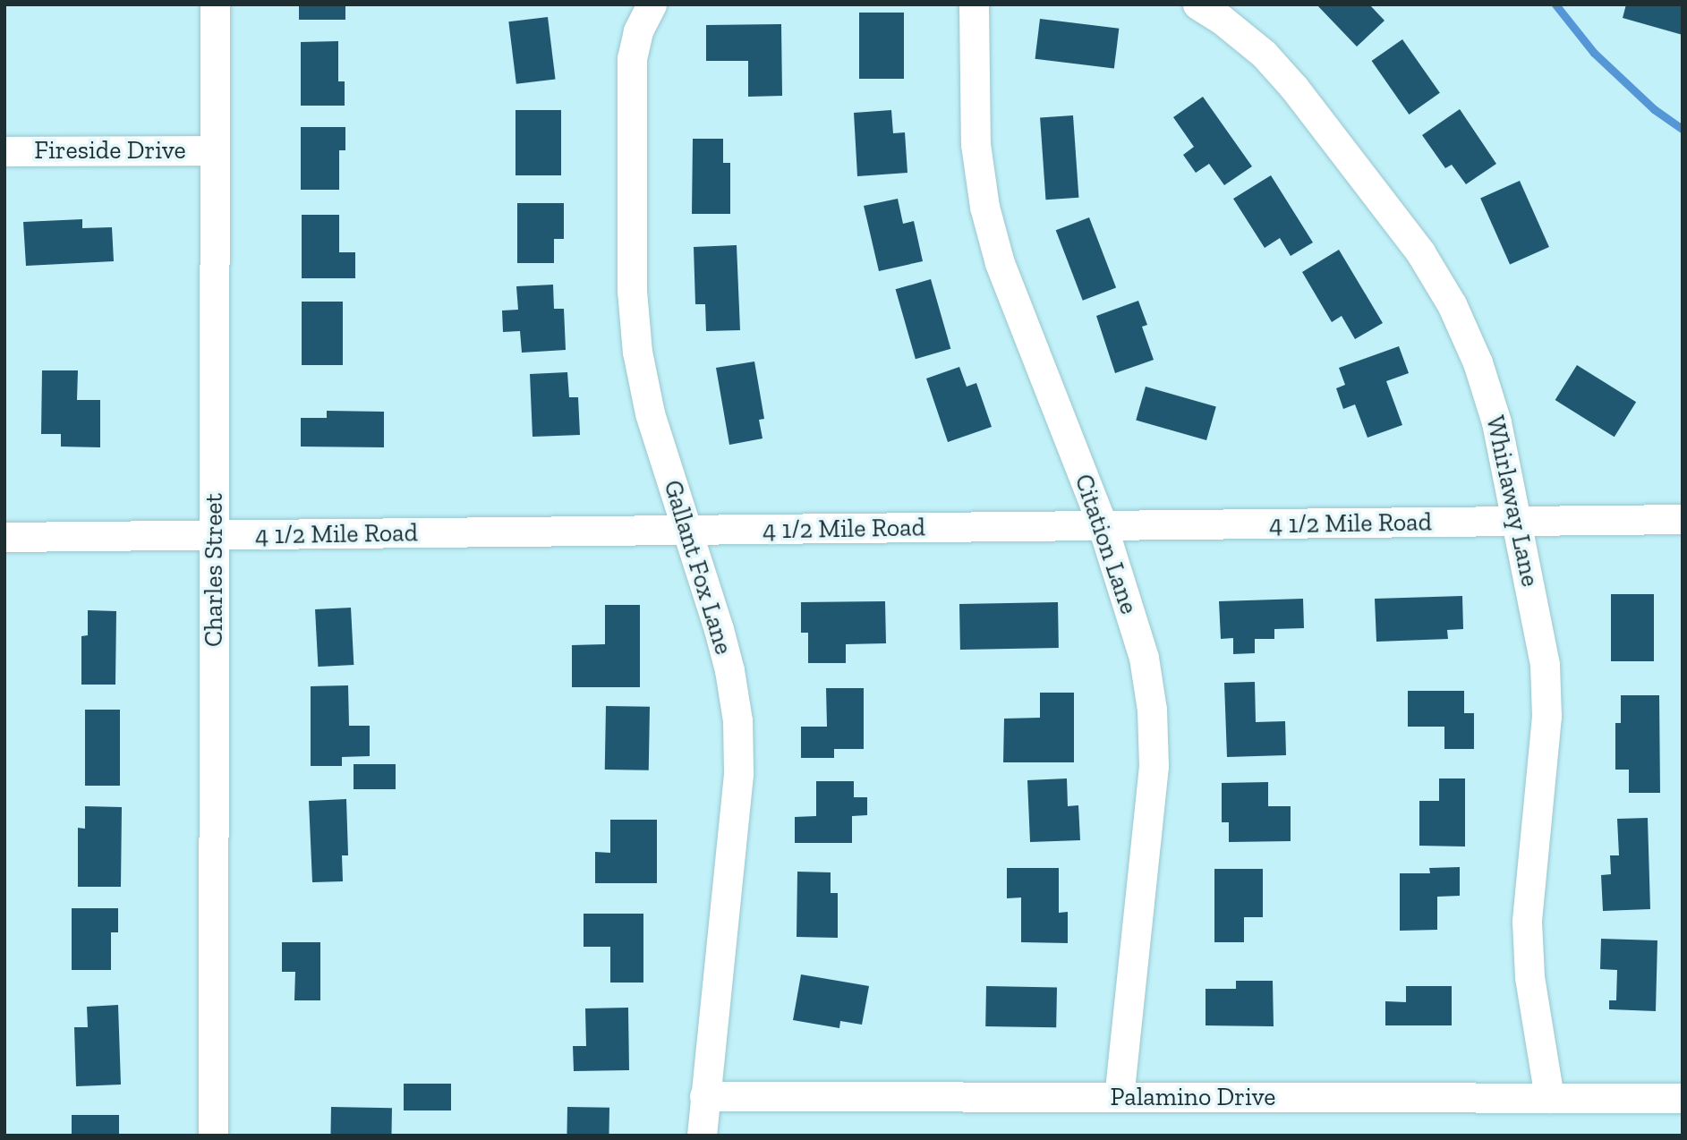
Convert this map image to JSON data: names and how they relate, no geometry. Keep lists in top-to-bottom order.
{
  "streets": {
    "street": [
      "Fireside Drive",
      "Whirlaway Lane",
      "4 1/2 Mile Road",
      "Citation Lane",
      "Gallant Fox Lane",
      "Charles Street",
      "Palamino Drive"
    ]
  },
  "crossings": [
    ["Fireside Drive", "Charles Street"],
    ["Whirlaway Lane", "4 1/2 Mile Road"],
    ["Whirlaway Lane", "Palamino Drive"],
    ["4 1/2 Mile Road", "Citation Lane"],
    ["4 1/2 Mile Road", "Gallant Fox Lane"],
    ["4 1/2 Mile Road", "Charles Street"],
    ["Citation Lane", "Palamino Drive"],
    ["Gallant Fox Lane", "Palamino Drive"]
  ]
}
